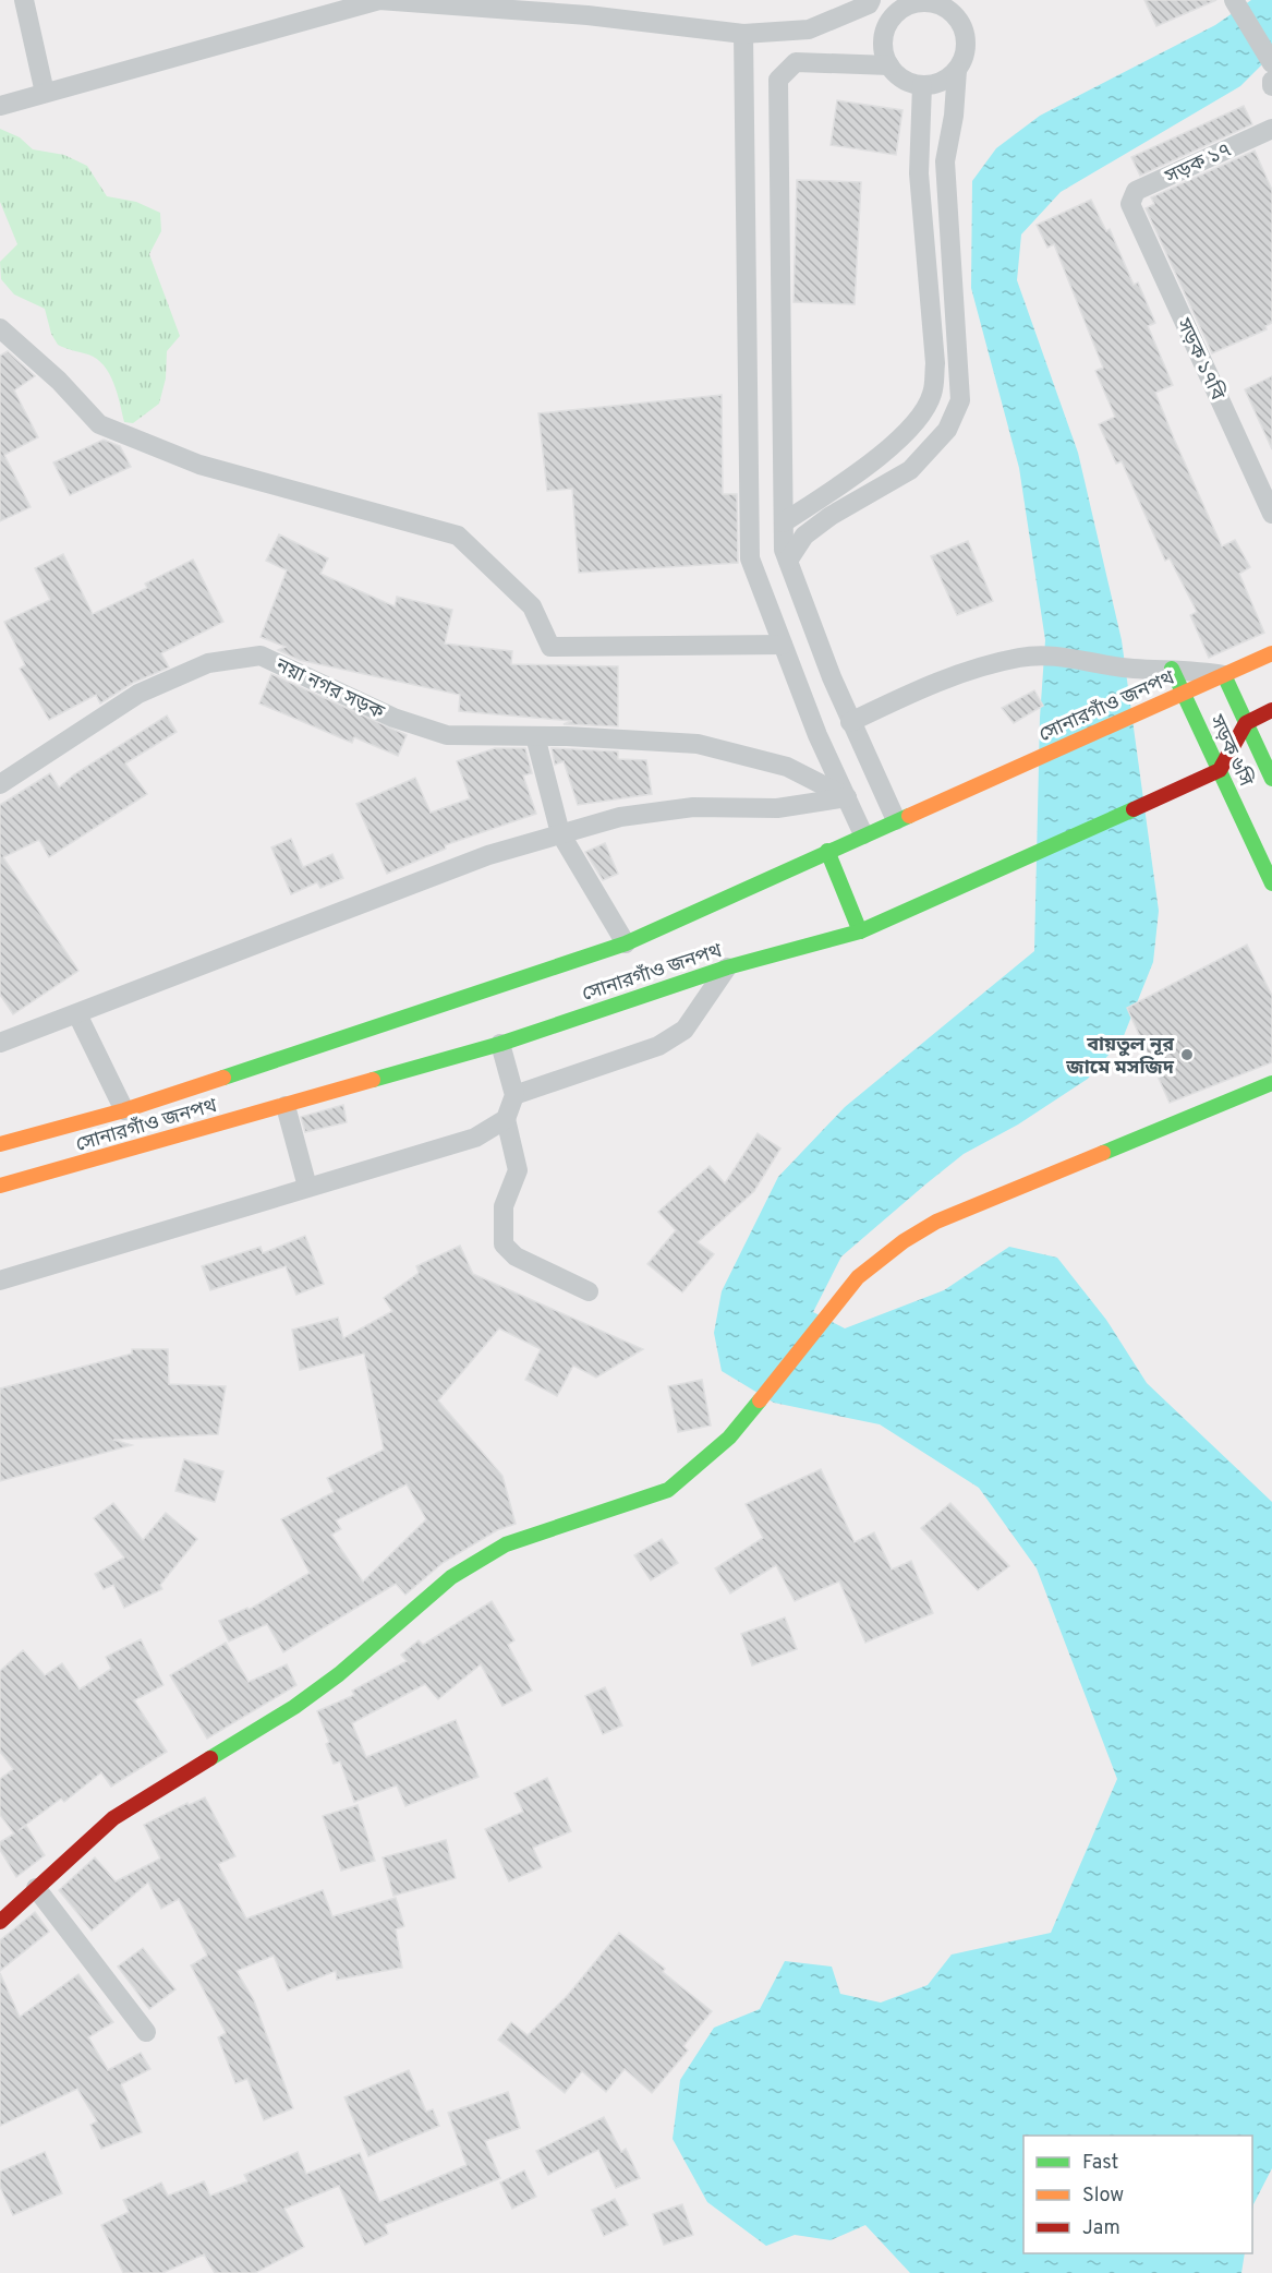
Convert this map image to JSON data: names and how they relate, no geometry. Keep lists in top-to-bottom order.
{
  "streets": {
    "main road": ["সোনারগাঁও জনপথ", "সড়ক ৬সি"],
    "street": ["সড়ক ১৭", "সড়ক ১৭বি", "নয়া নগর সড়ক"]
  },
  "crossings": [
    ["সড়ক ১৭", "সড়ক ১৭বি"],
    ["সোনারগাঁও জনপথ", "সড়ক ৬সি"]
  ],
  "places": ["বায়তুল নূর জামে মসজিদ"],
  "legend": ["Fast", "Slow", "Jam"]
}
